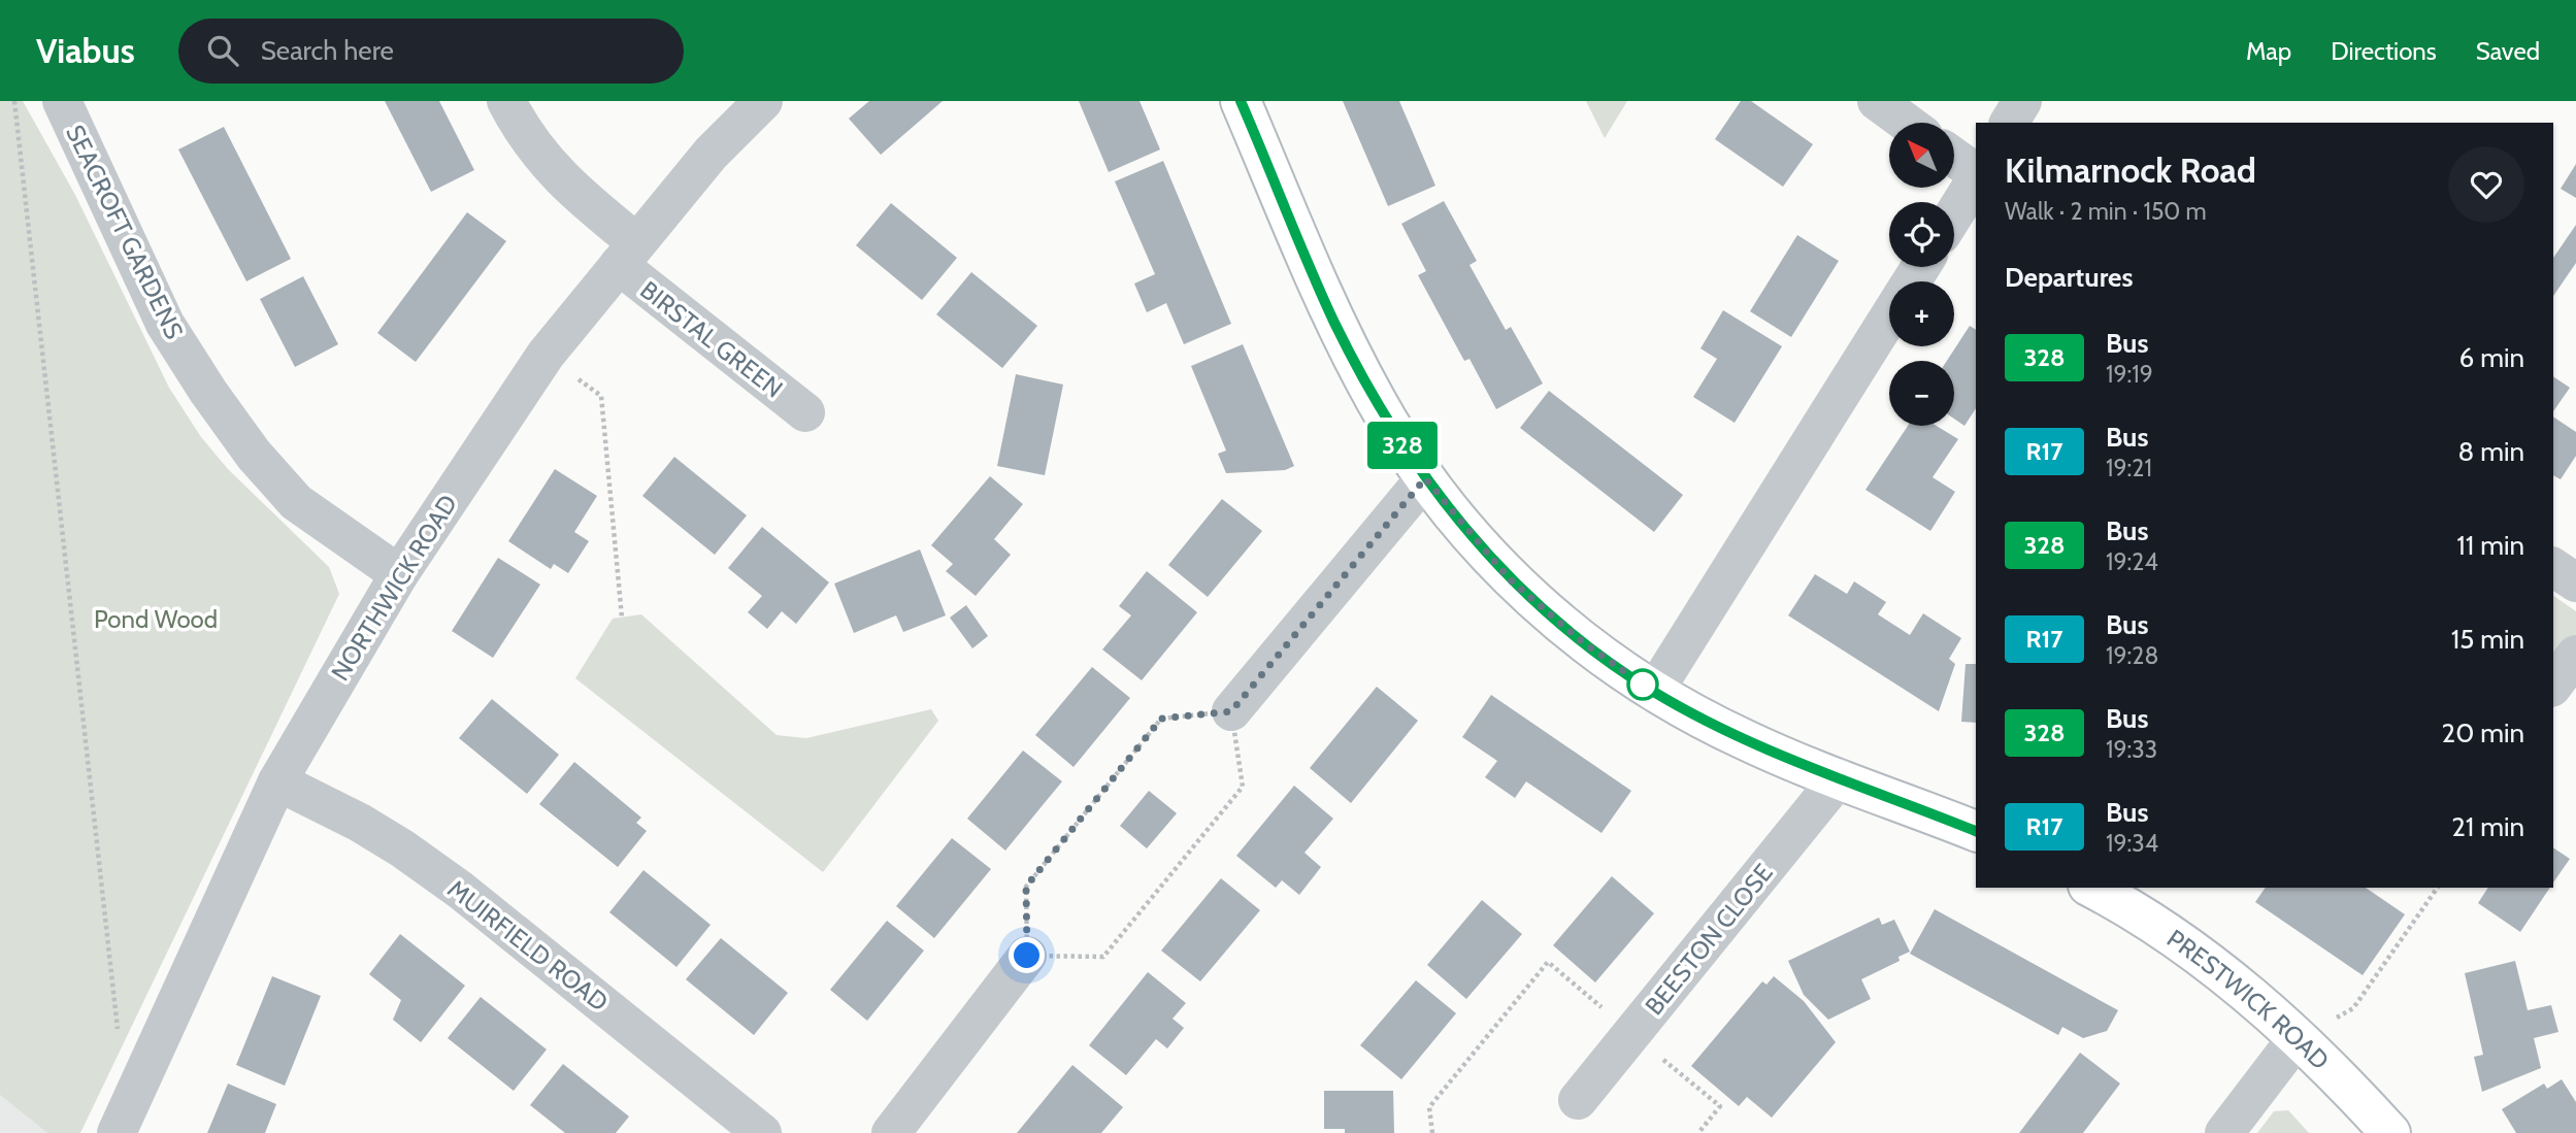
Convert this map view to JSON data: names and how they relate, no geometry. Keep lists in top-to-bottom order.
{
  "streets": {
    "main road": ["PRESTWICK ROAD"],
    "street": [
      "SEACROFT GARDENS",
      "BIRSTAL GREEN",
      "NORTHWICK ROAD",
      "BEESTON CLOSE",
      "MUIRFIELD ROAD"
    ]
  },
  "crossings": [
    ["SEACROFT GARDENS", "NORTHWICK ROAD"],
    ["BIRSTAL GREEN", "NORTHWICK ROAD"],
    ["NORTHWICK ROAD", "MUIRFIELD ROAD"]
  ],
  "parks": ["Pond Wood"],
  "lines": ["bus line 328"],
  "north": "top left",
  "page": {
    "header": "Viabus",
    "search": "Search here",
    "nav": ["Map", "Directions", "Saved"],
    "on_map": "328",
    "map_buttons": ["+", "−"],
    "heading": [
      ["Kilmarnock Road", "Walk · 2 min · 150 m"],
      "Departures"
    ],
    "list": [
      {
        "mark": "328",
        "name": "Bus",
        "note": "19:19",
        "value": "6 min"
      },
      {
        "mark": "R17",
        "name": "Bus",
        "note": "19:21",
        "value": "8 min"
      },
      {
        "mark": "328",
        "name": "Bus",
        "note": "19:24",
        "value": "11 min"
      },
      {
        "mark": "R17",
        "name": "Bus",
        "note": "19:28",
        "value": "15 min"
      },
      {
        "mark": "328",
        "name": "Bus",
        "note": "19:33",
        "value": "20 min"
      },
      {
        "mark": "R17",
        "name": "Bus",
        "note": "19:34",
        "value": "21 min"
      }
    ]
  }
}
